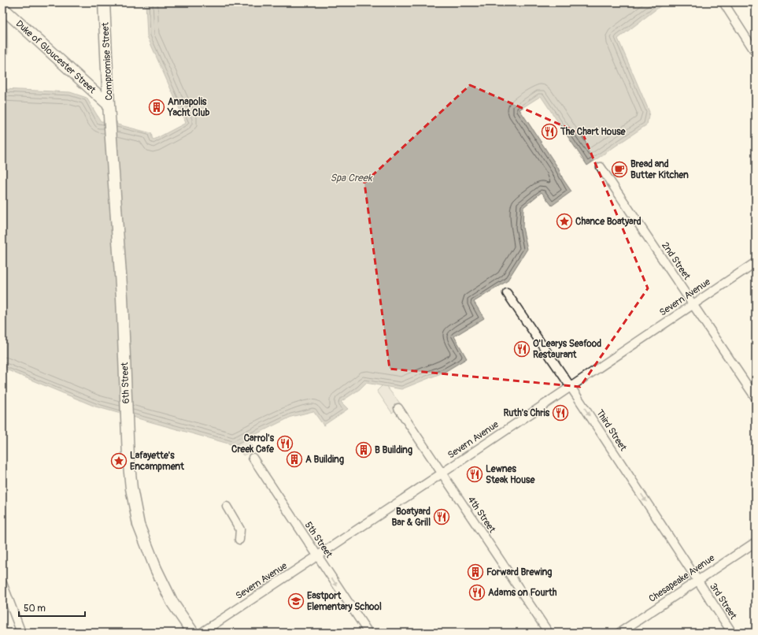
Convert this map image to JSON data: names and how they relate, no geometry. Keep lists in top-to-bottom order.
{
  "streets": {
    "main road": ["Duke of Gloucester Street", "Compromise Street", "6th Street"],
    "street": [
      "2nd Street",
      "Severn Avenue",
      "Third Street",
      "4th Street",
      "5th Street",
      "Chesapeake Avenue",
      "3rd Street"
    ]
  },
  "crossings": [
    ["Duke of Gloucester Street", "Compromise Street"],
    ["Compromise Street", "6th Street"],
    ["2nd Street", "Severn Avenue"],
    ["Severn Avenue", "Third Street"],
    ["Severn Avenue", "4th Street"],
    ["Severn Avenue", "5th Street"],
    ["Third Street", "Chesapeake Avenue"],
    ["Third Street", "3rd Street"],
    ["Chesapeake Avenue", "3rd Street"]
  ],
  "one_way": ["Third Street", "5th Street"],
  "water": ["Spa Creek"],
  "places": {
    "building": [
      "Annapolis Yacht Club",
      "B Building",
      "A Building",
      "Forward Brewing"
    ],
    "restaurant": [
      "The Chart House",
      "O'Learys Seafood Restaurant",
      "Ruth's Chris",
      "Carrol's Creek Cafe",
      "Lewnes Steak House",
      "Boatyard Bar & Grill",
      "Adams on Fourth"
    ],
    "cafe": ["Bread and Butter Kitchen"],
    "place": ["Chance Boatyard", "Lafayette's Encampment"],
    "school or university": ["Eastport Elementary School"]
  },
  "scale_bar": "50 m"
}
